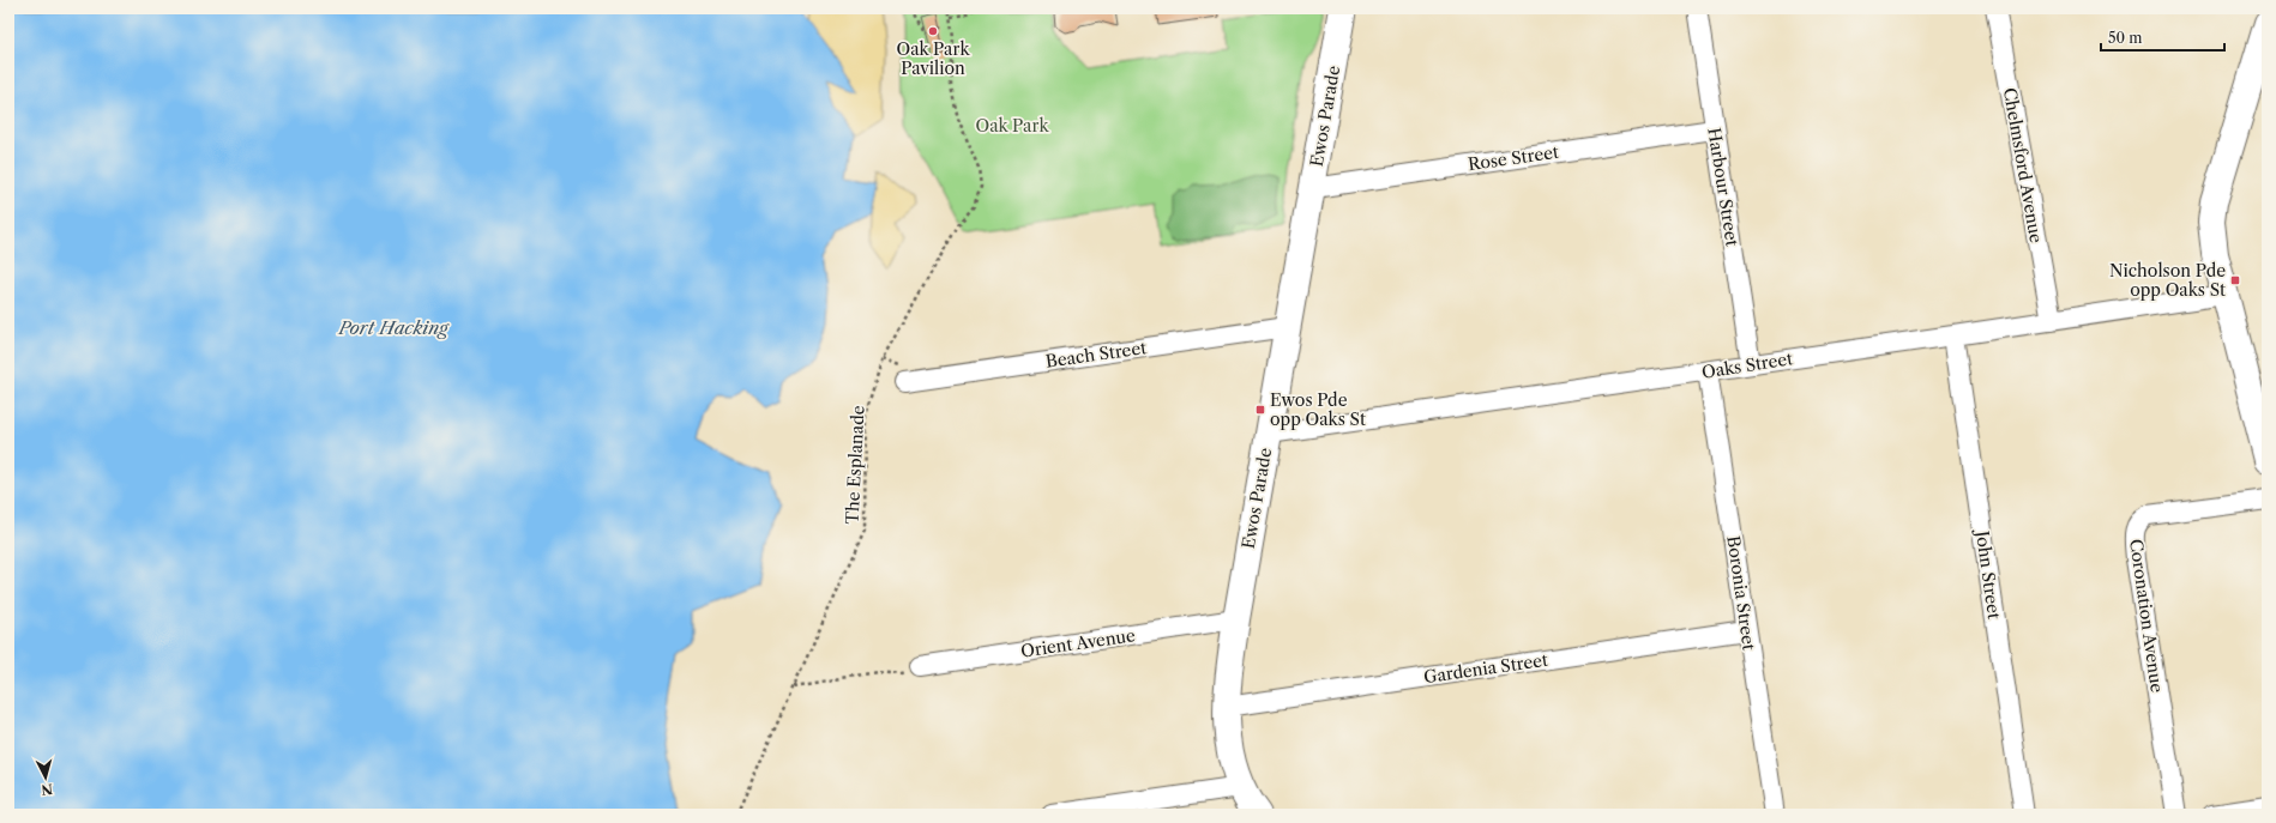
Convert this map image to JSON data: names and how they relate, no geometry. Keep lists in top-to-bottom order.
{
  "streets": {
    "street": [
      "Ewos Parade",
      "Rose Street",
      "Chelmsford Avenue",
      "Harbour Street",
      "Beach Street",
      "Oaks Street",
      "John Street",
      "Boronia Street",
      "Coronation Avenue",
      "Orient Avenue",
      "Gardenia Street"
    ],
    "path": ["The Esplanade"]
  },
  "crossings": [
    ["Ewos Parade", "Rose Street"],
    ["Ewos Parade", "Beach Street"],
    ["Ewos Parade", "Oaks Street"],
    ["Ewos Parade", "Orient Avenue"],
    ["Ewos Parade", "Gardenia Street"],
    ["Rose Street", "Harbour Street"],
    ["Chelmsford Avenue", "Oaks Street"],
    ["Harbour Street", "Oaks Street"],
    ["Oaks Street", "John Street"],
    ["Oaks Street", "Boronia Street"],
    ["Boronia Street", "Gardenia Street"]
  ],
  "water": ["Port Hacking"],
  "parks": ["Oak Park"],
  "places": {
    "other": ["Oak Park Pavilion"],
    "transit": ["Nicholson Pde opp Oaks St", "Ewos Pde opp Oaks St"]
  },
  "scale_bar": "50 m",
  "north": "bottom"
}
